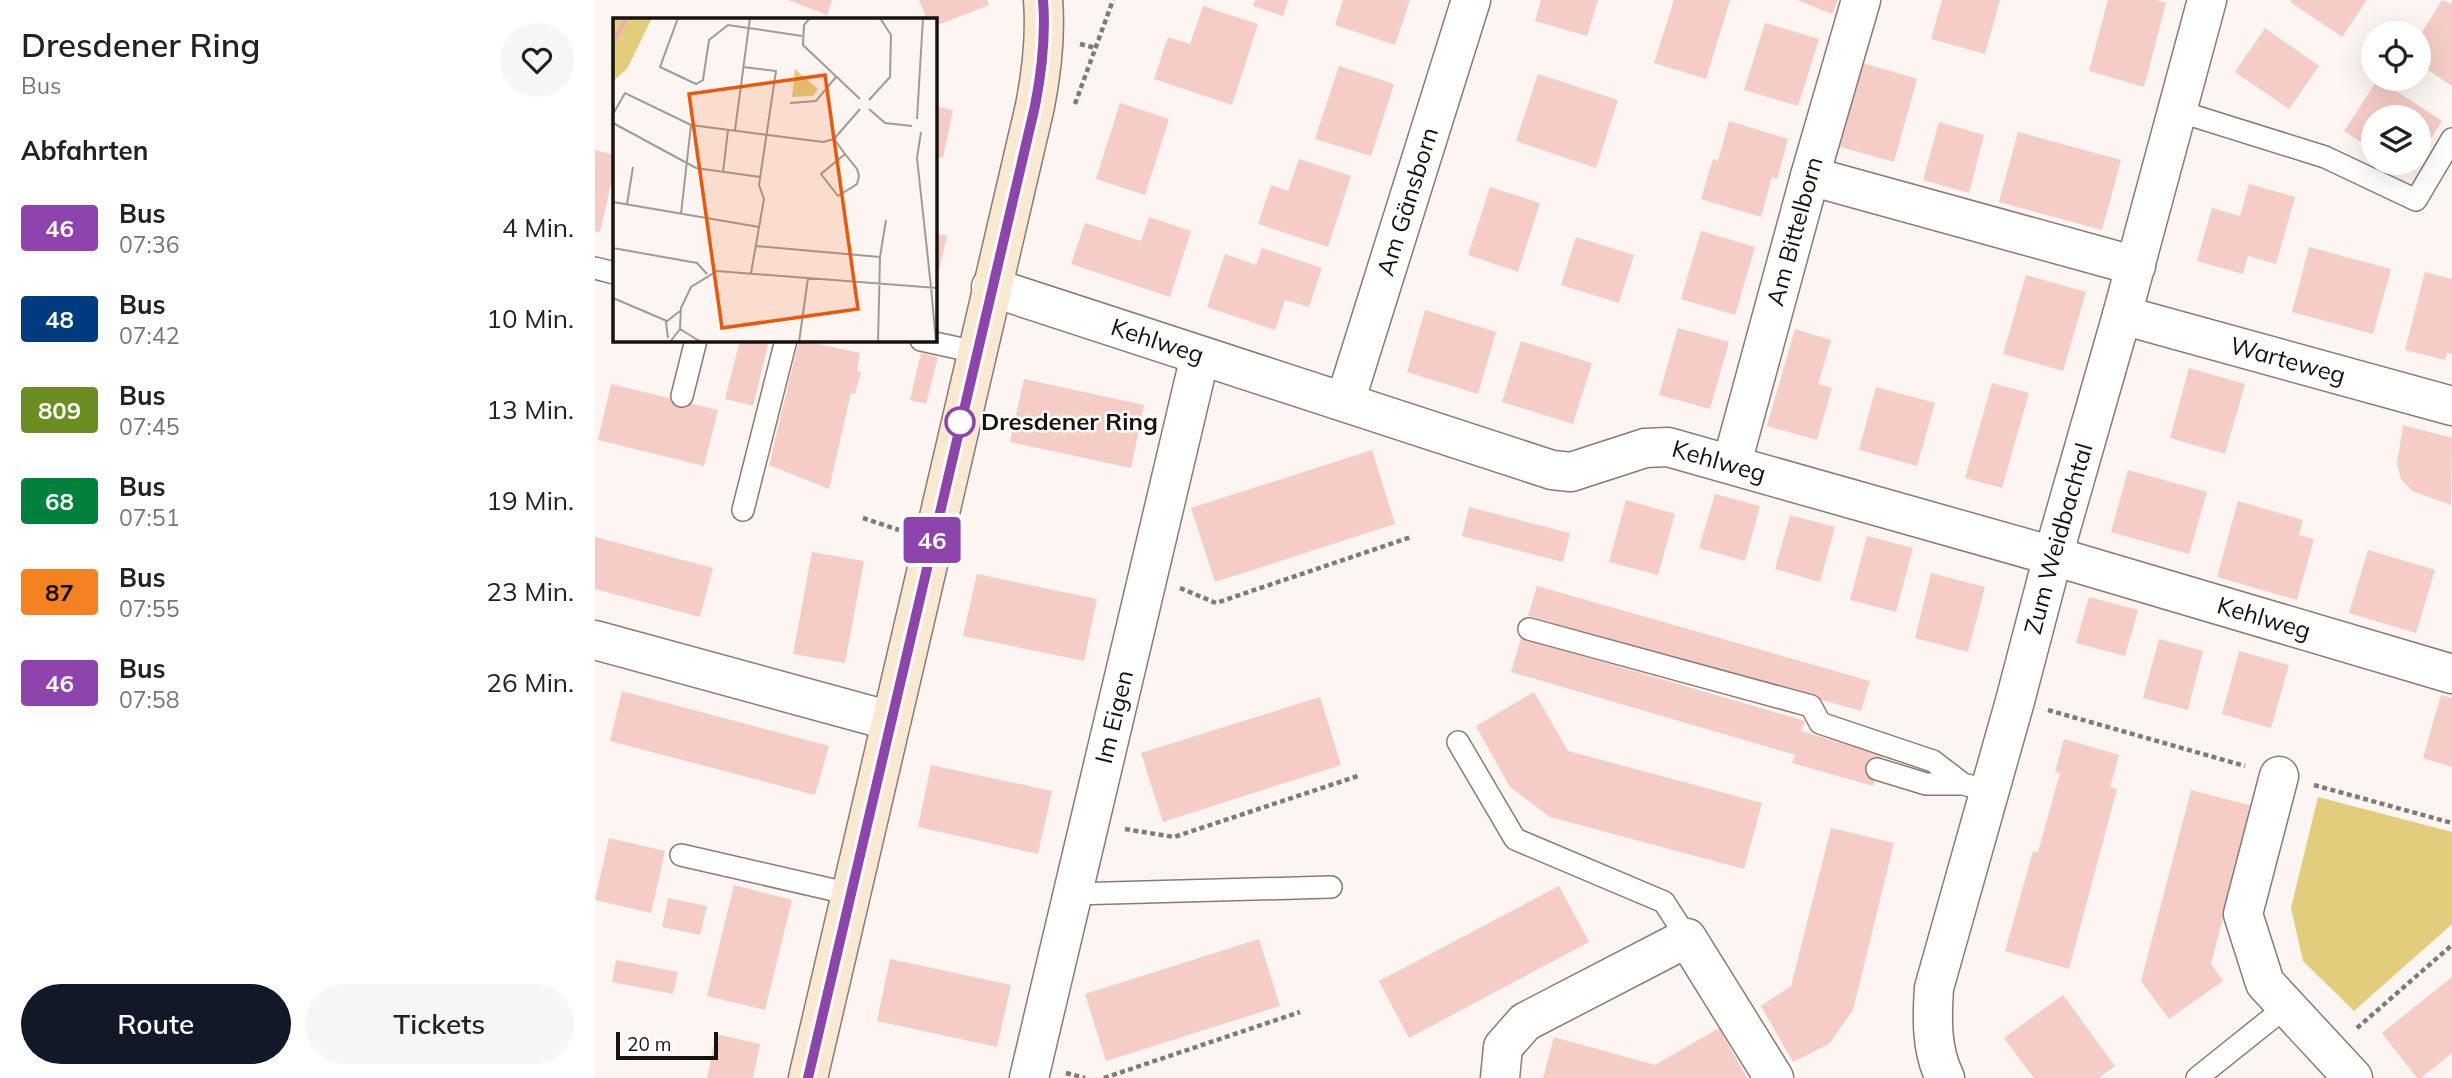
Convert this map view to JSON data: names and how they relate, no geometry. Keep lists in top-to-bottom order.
{
  "streets": {
    "street": [
      "Am Gänsborn",
      "Am Bittelborn",
      "Kehlweg",
      "Warteweg",
      "Zum Weidbachtal",
      "Im Eigen"
    ]
  },
  "crossings": [
    ["Am Gänsborn", "Kehlweg"],
    ["Am Bittelborn", "Kehlweg"],
    ["Kehlweg", "Zum Weidbachtal"],
    ["Kehlweg", "Im Eigen"],
    ["Warteweg", "Zum Weidbachtal"]
  ],
  "places": ["Dresdener Ring"],
  "lines": ["bus line 46"],
  "scale_bar": "20 m",
  "page": {
    "heading": [
      ["Dresdener Ring", "Bus"],
      "Abfahrten"
    ],
    "on_map": "46",
    "list": [
      {
        "mark": "46",
        "name": "Bus",
        "note": "07:36",
        "value": "4 Min."
      },
      {
        "mark": "48",
        "name": "Bus",
        "note": "07:42",
        "value": "10 Min."
      },
      {
        "mark": "809",
        "name": "Bus",
        "note": "07:45",
        "value": "13 Min."
      },
      {
        "mark": "68",
        "name": "Bus",
        "note": "07:51",
        "value": "19 Min."
      },
      {
        "mark": "87",
        "name": "Bus",
        "note": "07:55",
        "value": "23 Min."
      },
      {
        "mark": "46",
        "name": "Bus",
        "note": "07:58",
        "value": "26 Min."
      }
    ],
    "buttons": ["Route", "Tickets"],
    "scale": "20 m"
  }
}
